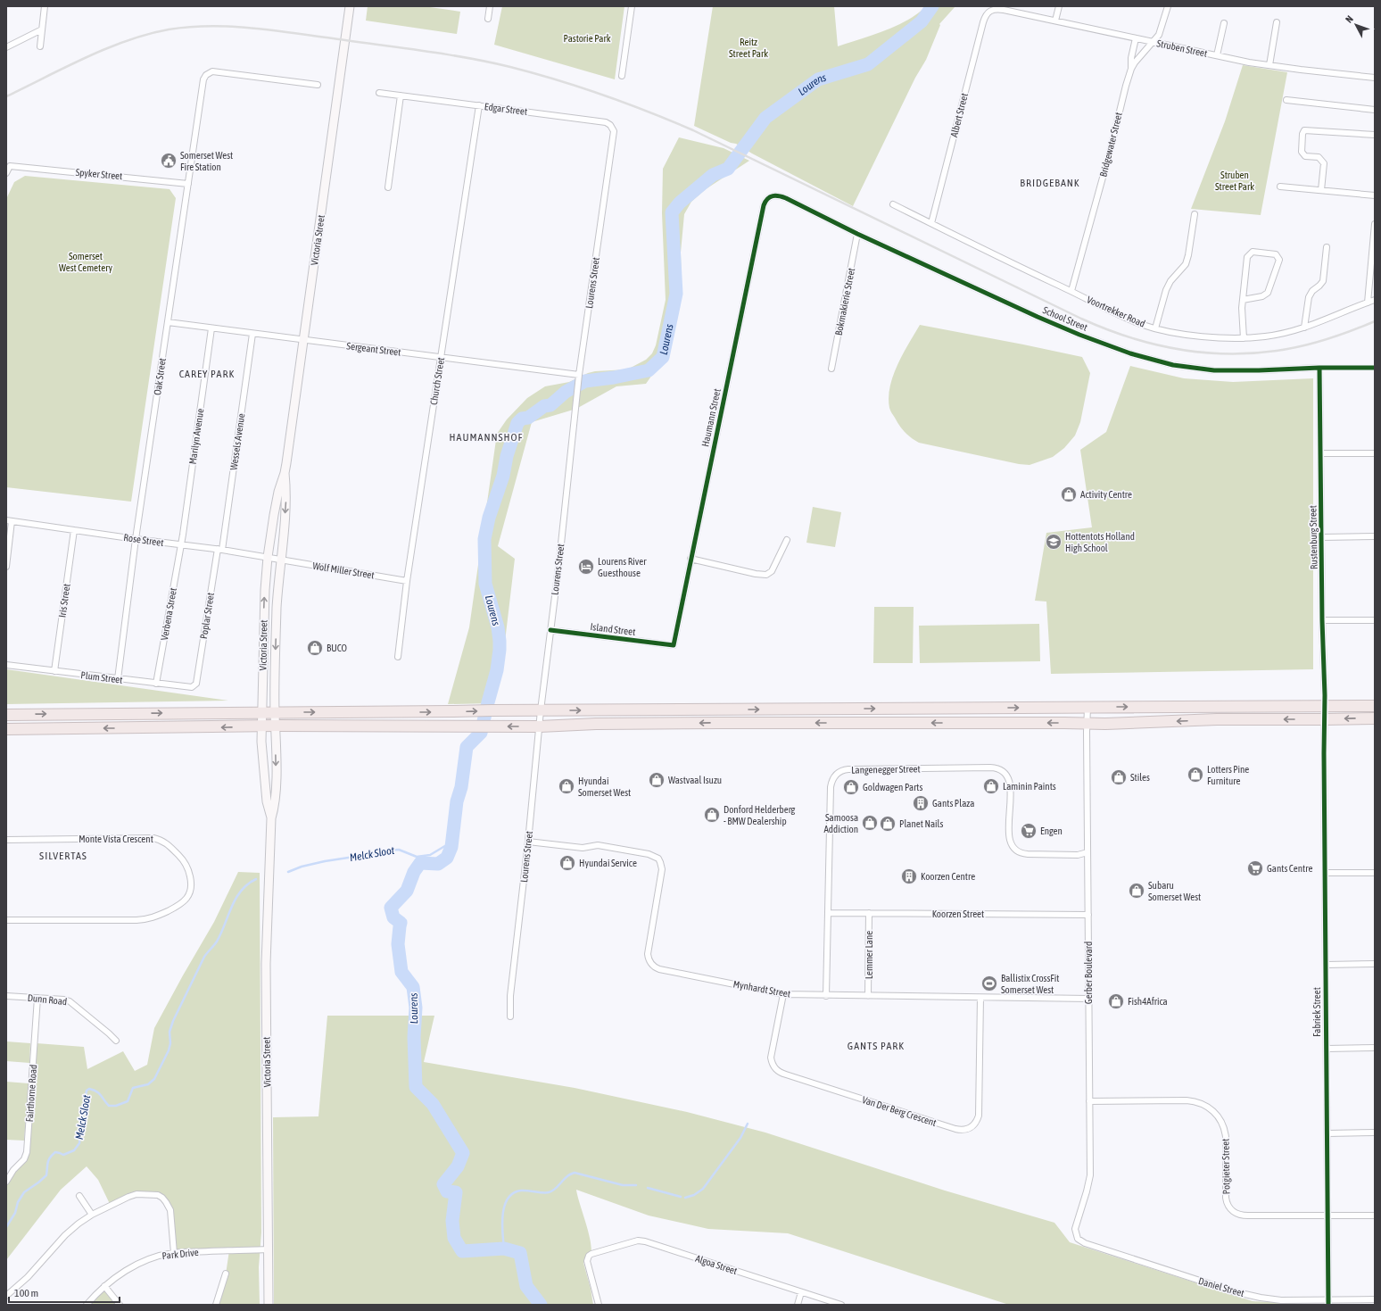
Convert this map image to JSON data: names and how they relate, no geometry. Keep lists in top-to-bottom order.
{
  "streets": {
    "main road": ["Victoria Street"],
    "street": [
      "Struben Street",
      "Edgar Street",
      "Albert Street",
      "Bridgewater Street",
      "Spyker Street",
      "Lourens Street",
      "Bokmakierie Street",
      "Voortrekker Road",
      "School Street",
      "Sergeant Street",
      "Oak Street",
      "Church Street",
      "Haumann Street",
      "Marilyn Avenue",
      "Wessels Avenue",
      "Rustenburg Street",
      "Rose Street",
      "Wolf Miller Street",
      "Iris Street",
      "Verbena Street",
      "Poplar Street",
      "Island Street",
      "Plum Street",
      "Langenegger Street",
      "Monte Vista Crescent",
      "Koorzen Street",
      "Lemmer Lane",
      "Gerber Boulevard",
      "Mynhardt Street",
      "Dunn Road",
      "Fabriek Street",
      "Fairthorne Road",
      "Van Der Berg Crescent",
      "Potgieter Street",
      "Park Drive",
      "Algoa Street",
      "Daniel Street"
    ]
  },
  "crossings": [
    ["Struben Street", "Albert Street"],
    ["Struben Street", "Bridgewater Street"],
    ["Edgar Street", "Lourens Street"],
    ["Edgar Street", "Church Street"],
    ["Albert Street", "Voortrekker Road"],
    ["Bridgewater Street", "Voortrekker Road"],
    ["Spyker Street", "Oak Street"],
    ["Victoria Street", "Sergeant Street"],
    ["Victoria Street", "Rose Street"],
    ["Victoria Street", "Wolf Miller Street"],
    ["Victoria Street", "Park Drive"],
    ["Lourens Street", "Sergeant Street"],
    ["Lourens Street", "Island Street"],
    ["Lourens Street", "Mynhardt Street"],
    ["Bokmakierie Street", "School Street"],
    ["School Street", "Haumann Street"],
    ["School Street", "Rustenburg Street"],
    ["Sergeant Street", "Oak Street"],
    ["Sergeant Street", "Church Street"],
    ["Sergeant Street", "Marilyn Avenue"],
    ["Sergeant Street", "Wessels Avenue"],
    ["Oak Street", "Rose Street"],
    ["Oak Street", "Plum Street"],
    ["Church Street", "Wolf Miller Street"],
    ["Haumann Street", "Island Street"],
    ["Marilyn Avenue", "Rose Street"],
    ["Marilyn Avenue", "Verbena Street"],
    ["Wessels Avenue", "Rose Street"],
    ["Wessels Avenue", "Poplar Street"],
    ["Rustenburg Street", "Fabriek Street"],
    ["Rose Street", "Wolf Miller Street"],
    ["Rose Street", "Iris Street"],
    ["Rose Street", "Verbena Street"],
    ["Rose Street", "Poplar Street"],
    ["Iris Street", "Plum Street"],
    ["Verbena Street", "Plum Street"],
    ["Poplar Street", "Plum Street"],
    ["Langenegger Street", "Koorzen Street"],
    ["Langenegger Street", "Gerber Boulevard"],
    ["Langenegger Street", "Mynhardt Street"],
    ["Koorzen Street", "Lemmer Lane"],
    ["Koorzen Street", "Gerber Boulevard"],
    ["Lemmer Lane", "Mynhardt Street"],
    ["Gerber Boulevard", "Mynhardt Street"],
    ["Gerber Boulevard", "Potgieter Street"],
    ["Gerber Boulevard", "Daniel Street"],
    ["Mynhardt Street", "Van Der Berg Crescent"],
    ["Dunn Road", "Fairthorne Road"],
    ["Fabriek Street", "Potgieter Street"],
    ["Fabriek Street", "Daniel Street"]
  ],
  "districts": [
    "BRIDGEBANK",
    "CAREY PARK",
    "HAUMANNSHOF",
    "SILVERTAS",
    "GANTS PARK"
  ],
  "water": ["Lourens", "Melck Sloot"],
  "parks": [
    "Pastorie Park",
    "Reitz Street Park",
    "Struben Street Park",
    "Somerset West Cemetery"
  ],
  "places": {
    "public building": ["Somerset West Fire Station"],
    "shop": [
      "Activity Centre",
      "BUCO",
      "Lotters Pine Furniture",
      "Stiles",
      "Wastvaal Isuzu",
      "Hyundai Somerset West",
      "Laminin Paints",
      "Goldwagen Parts",
      "Donford Helderberg - BMW Dealership",
      "Samoosa Addiction",
      "Planet Nails",
      "Hyundai Service",
      "Subaru Somerset West",
      "Fish4Africa"
    ],
    "school or university": ["Hottentots Holland High School"],
    "hotel": ["Lourens River Guesthouse"],
    "building": ["Gants Plaza", "Koorzen Centre"],
    "supermarket": ["Engen", "Gants Centre"],
    "sports": ["Ballistix CrossFit Somerset West"]
  },
  "scale_bar": "100 m",
  "north": "top left"
}
